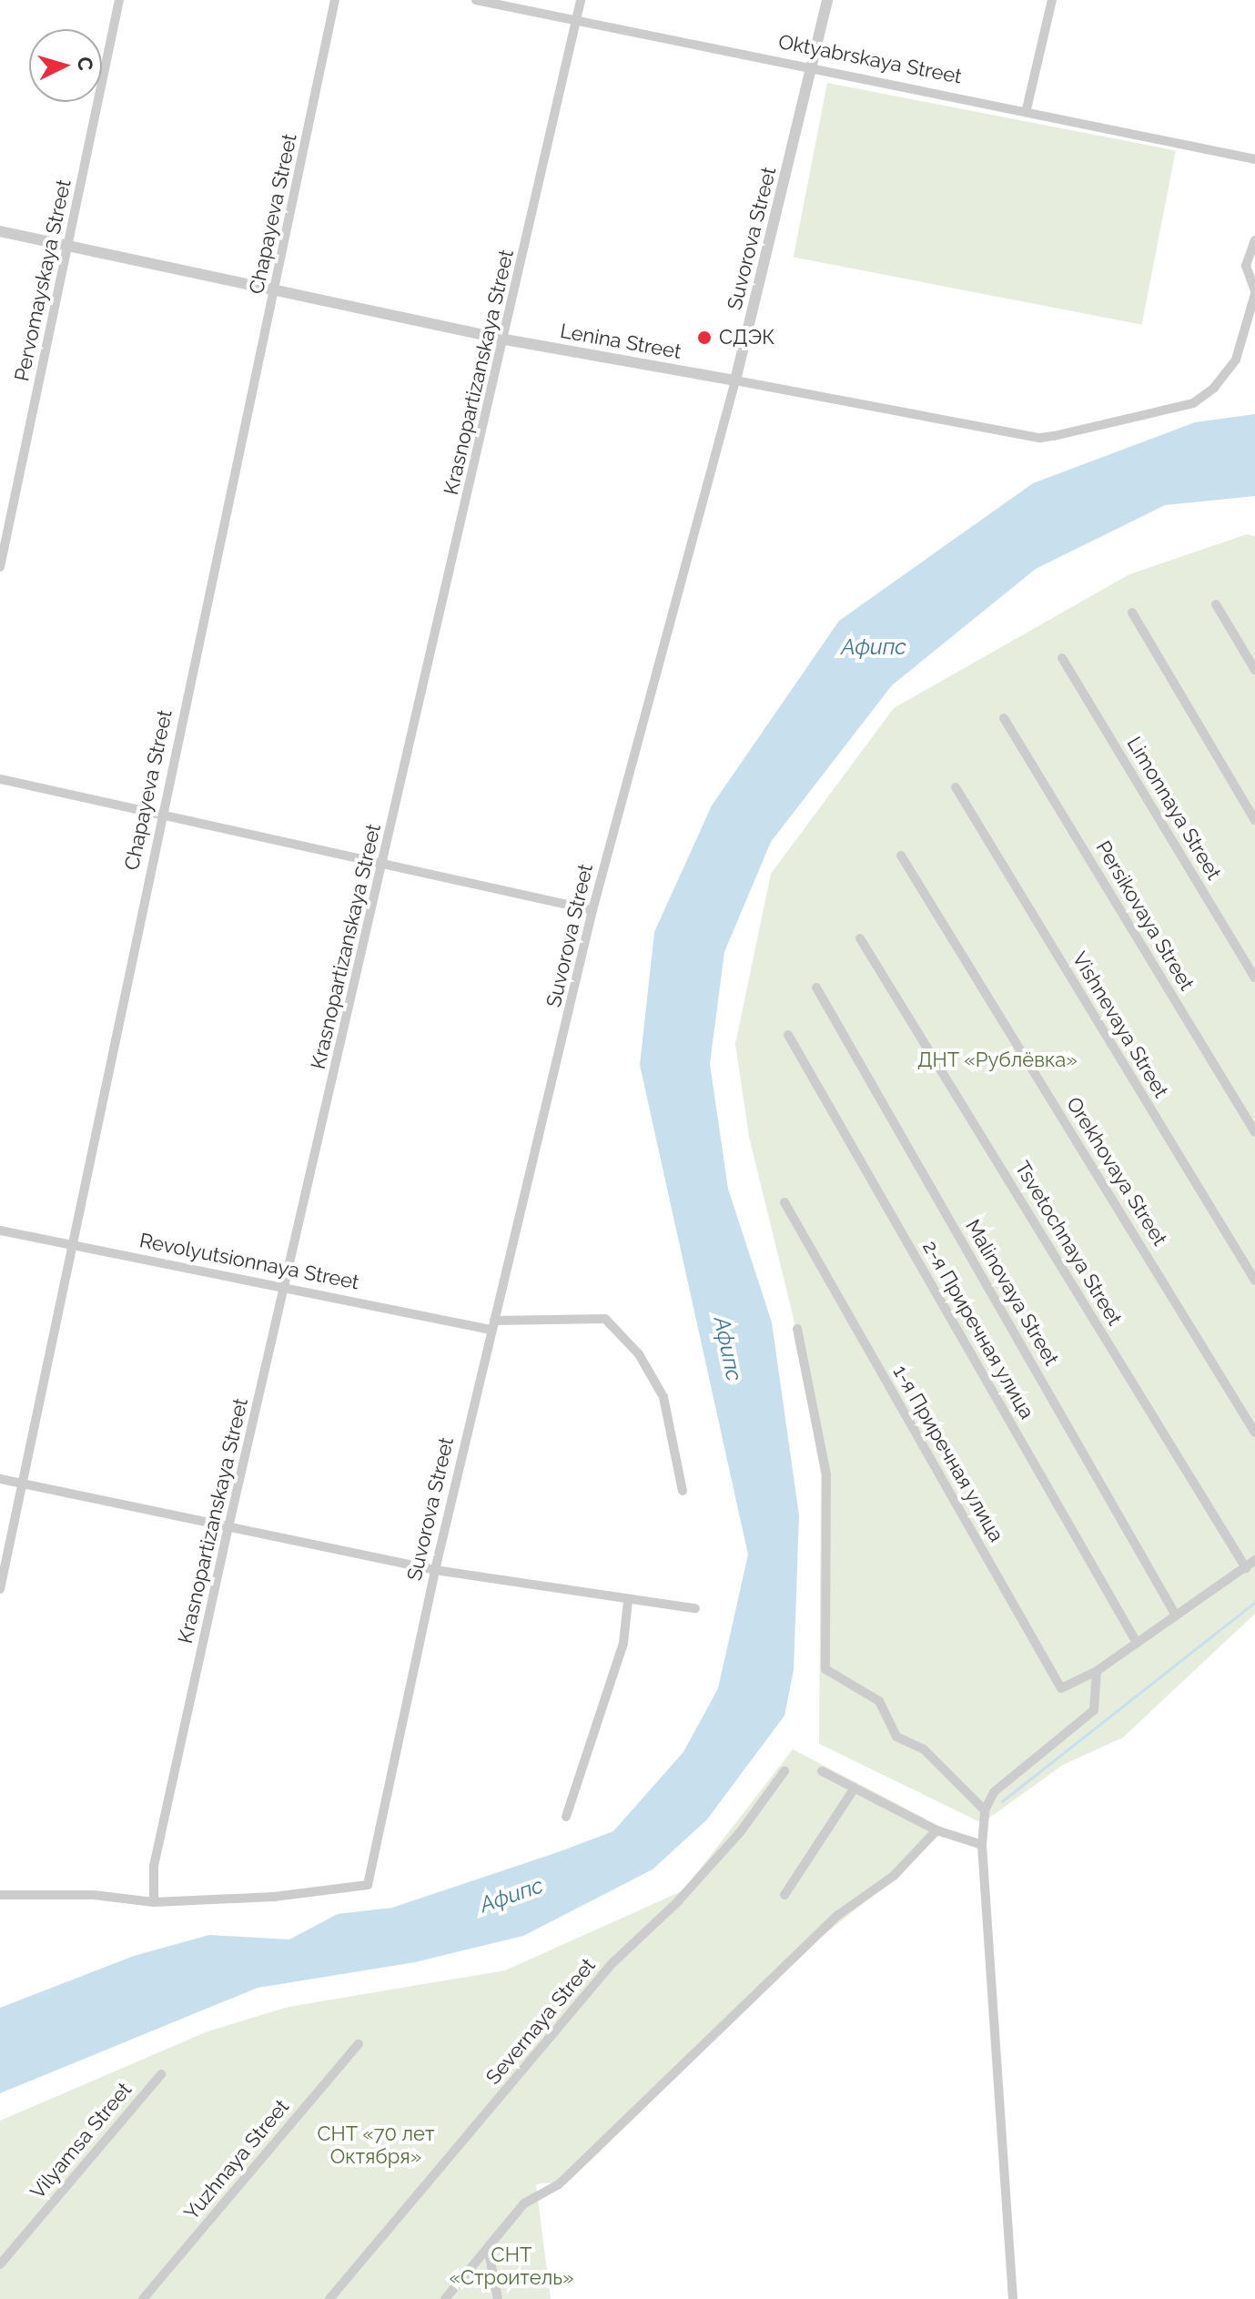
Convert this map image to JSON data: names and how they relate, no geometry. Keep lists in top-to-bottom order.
{
  "streets": {
    "street": [
      "Oktyabrskaya Street",
      "Chapayeva Street",
      "Suvorova Street",
      "Pervomayskaya Street",
      "Lenina Street",
      "Krasnopartizanskaya Street",
      "Limonnaya Street",
      "Persikovaya Street",
      "Vishnevaya Street",
      "Orekhovaya Street",
      "Tsvetochnaya Street",
      "Revolyutsionnaya Street",
      "Malinovaya Street",
      "2-я Приречная улица",
      "1-я Приречная улица",
      "Severnaya Street",
      "Vilyamsa Street",
      "Yuzhnaya Street"
    ]
  },
  "crossings": [
    ["Oktyabrskaya Street", "Suvorova Street"],
    ["Oktyabrskaya Street", "Krasnopartizanskaya Street"],
    ["Chapayeva Street", "Lenina Street"],
    ["Chapayeva Street", "Revolyutsionnaya Street"],
    ["Suvorova Street", "Lenina Street"],
    ["Suvorova Street", "Krasnopartizanskaya Street"],
    ["Suvorova Street", "Revolyutsionnaya Street"],
    ["Pervomayskaya Street", "Lenina Street"],
    ["Lenina Street", "Krasnopartizanskaya Street"],
    ["Krasnopartizanskaya Street", "Revolyutsionnaya Street"]
  ],
  "water": ["Афипс"],
  "parks": ["ДНТ «Рублёвка»", "СНТ «70 лет Октября»", "СНТ «Строитель»"],
  "places": ["СДЭК"],
  "north": "right"
}
